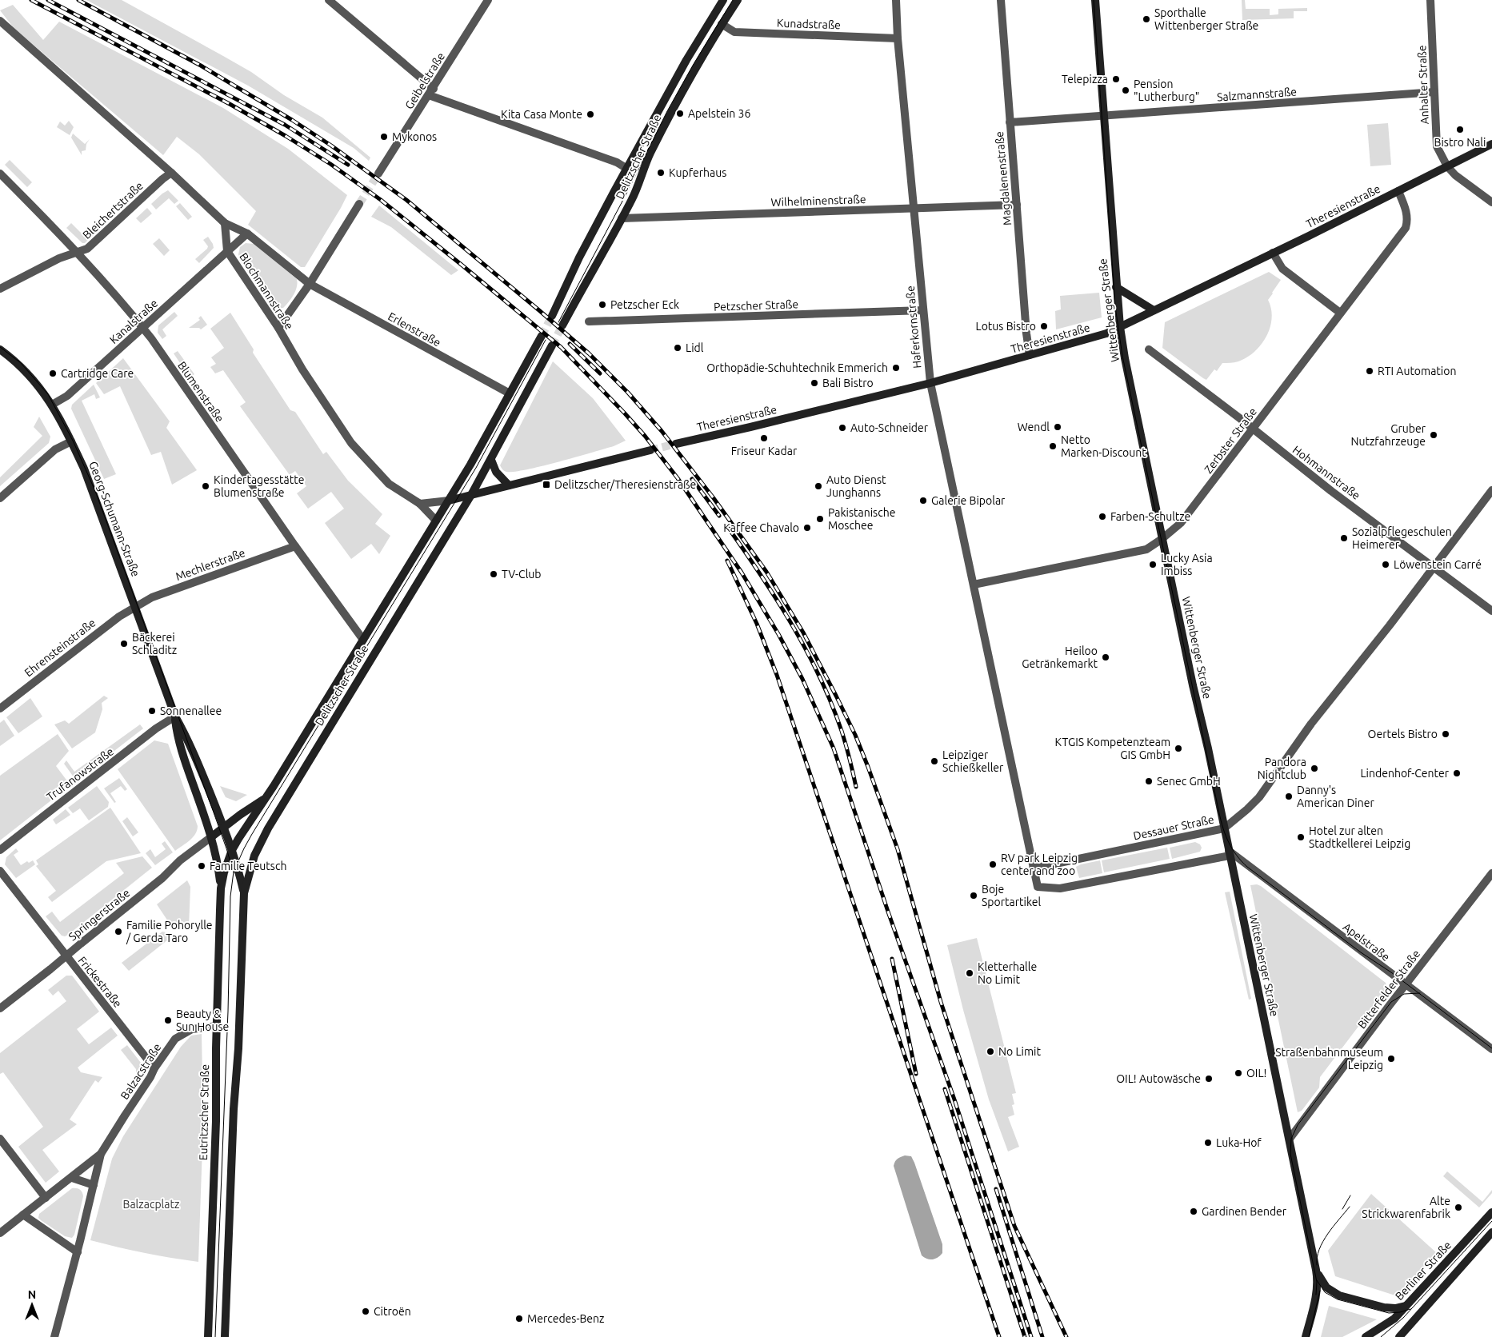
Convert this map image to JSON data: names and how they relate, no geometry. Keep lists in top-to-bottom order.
{
  "streets": {
    "main road": [
      "Delitzscher Straße",
      "Theresienstraße",
      "Wittenberger Straße",
      "Georg-Schumann-Straße",
      "Eutritzscher Straße",
      "Berliner Straße"
    ],
    "street": [
      "Kunadstraße",
      "Geibelstraße",
      "Anhalter Straße",
      "Salzmannstraße",
      "Magdalenenstraße",
      "Wilhelminenstraße",
      "Bleichertstraße",
      "Blochmannstraße",
      "Petzscher Straße",
      "Kanalstraße",
      "Haferkornstraße",
      "Erlenstraße",
      "Blumenstraße",
      "Zerbster Straße",
      "Hohmannstraße",
      "Mechlerstraße",
      "Ehrensteinstraße",
      "Trufanowstraße",
      "Dessauer Straße",
      "Springerstraße",
      "Apelstraße",
      "Frickestraße",
      "Bitterfelder Straße",
      "Balzacstraße"
    ]
  },
  "crossings": [
    ["Kunadstraße", "Delitzscher Straße"],
    ["Kunadstraße", "Haferkornstraße"],
    ["Anhalter Straße", "Salzmannstraße"],
    ["Anhalter Straße", "Theresienstraße"],
    ["Salzmannstraße", "Magdalenenstraße"],
    ["Salzmannstraße", "Wittenberger Straße"],
    ["Delitzscher Straße", "Wilhelminenstraße"],
    ["Delitzscher Straße", "Blochmannstraße"],
    ["Delitzscher Straße", "Erlenstraße"],
    ["Delitzscher Straße", "Blumenstraße"],
    ["Delitzscher Straße", "Georg-Schumann-Straße"],
    ["Delitzscher Straße", "Eutritzscher Straße"],
    ["Magdalenenstraße", "Wilhelminenstraße"],
    ["Magdalenenstraße", "Theresienstraße"],
    ["Wilhelminenstraße", "Haferkornstraße"],
    ["Theresienstraße", "Wittenberger Straße"],
    ["Theresienstraße", "Haferkornstraße"],
    ["Theresienstraße", "Zerbster Straße"],
    ["Bleichertstraße", "Blumenstraße"],
    ["Blochmannstraße", "Kanalstraße"],
    ["Blochmannstraße", "Erlenstraße"],
    ["Petzscher Straße", "Haferkornstraße"],
    ["Wittenberger Straße", "Zerbster Straße"],
    ["Wittenberger Straße", "Dessauer Straße"],
    ["Wittenberger Straße", "Apelstraße"],
    ["Wittenberger Straße", "Bitterfelder Straße"],
    ["Kanalstraße", "Erlenstraße"],
    ["Kanalstraße", "Blumenstraße"],
    ["Kanalstraße", "Georg-Schumann-Straße"],
    ["Haferkornstraße", "Zerbster Straße"],
    ["Haferkornstraße", "Dessauer Straße"],
    ["Blumenstraße", "Mechlerstraße"],
    ["Zerbster Straße", "Hohmannstraße"],
    ["Hohmannstraße", "Dessauer Straße"],
    ["Georg-Schumann-Straße", "Mechlerstraße"],
    ["Georg-Schumann-Straße", "Ehrensteinstraße"],
    ["Georg-Schumann-Straße", "Trufanowstraße"],
    ["Georg-Schumann-Straße", "Springerstraße"],
    ["Georg-Schumann-Straße", "Eutritzscher Straße"],
    ["Mechlerstraße", "Ehrensteinstraße"],
    ["Springerstraße", "Frickestraße"],
    ["Apelstraße", "Bitterfelder Straße"],
    ["Frickestraße", "Balzacstraße"],
    ["Balzacstraße", "Eutritzscher Straße"]
  ],
  "parks": ["Balzacplatz"],
  "places": {
    "other": [
      "Sporthalle Wittenberger Straße",
      "Telepizza",
      "Pension \"Lutherburg\"",
      "Apelstein 36",
      "Kita Casa Monte",
      "Bistro Nali",
      "Mykonos",
      "Kupferhaus",
      "Petzscher Eck",
      "Lotus Bistro",
      "Lidl",
      "Orthopädie-Schuhtechnik Emmerich",
      "RTI Automation",
      "Cartridge Care",
      "Bali Bistro",
      "Wendl",
      "Auto-Schneider",
      "Gruber Nutzfahrzeuge",
      "Friseur Kadar",
      "Netto Marken-Discount",
      "Kindertagesstätte Blumenstraße",
      "Auto Dienst Junghanns",
      "Galerie Bipolar",
      "Farben-Schultze",
      "Pakistanische Moschee",
      "Kaffee Chavalo",
      "Sozialpflegeschulen Heimerer",
      "Lucky Asia Imbiss",
      "Löwenstein Carré",
      "TV-Club",
      "Bäckerei Schladitz",
      "Heiloo Getränkemarkt",
      "Sonnenallee",
      "Oertels Bistro",
      "KTGIS Kompetenzteam GIS GmbH",
      "Leipziger Schießkeller",
      "Pandora Nightclub",
      "Lindenhof-Center",
      "Senec GmbH",
      "Danny's American Diner",
      "Hotel zur alten Stadtkellerei Leipzig",
      "RV park Leipzig center and zoo",
      "Familie Teutsch",
      "Boje Sportartikel",
      "Familie Pohorylle / Gerda Taro",
      "Kletterhalle No Limit",
      "Beauty & Sun House",
      "No Limit",
      "Straßenbahnmuseum Leipzig",
      "OIL!",
      "OIL! Autowäsche",
      "Luka-Hof",
      "Alte Strickwarenfabrik",
      "Gardinen Bender",
      "Citroën",
      "Mercedes-Benz"
    ],
    "transit": ["Delitzscher/Theresienstraße"]
  },
  "north": "top"
}
